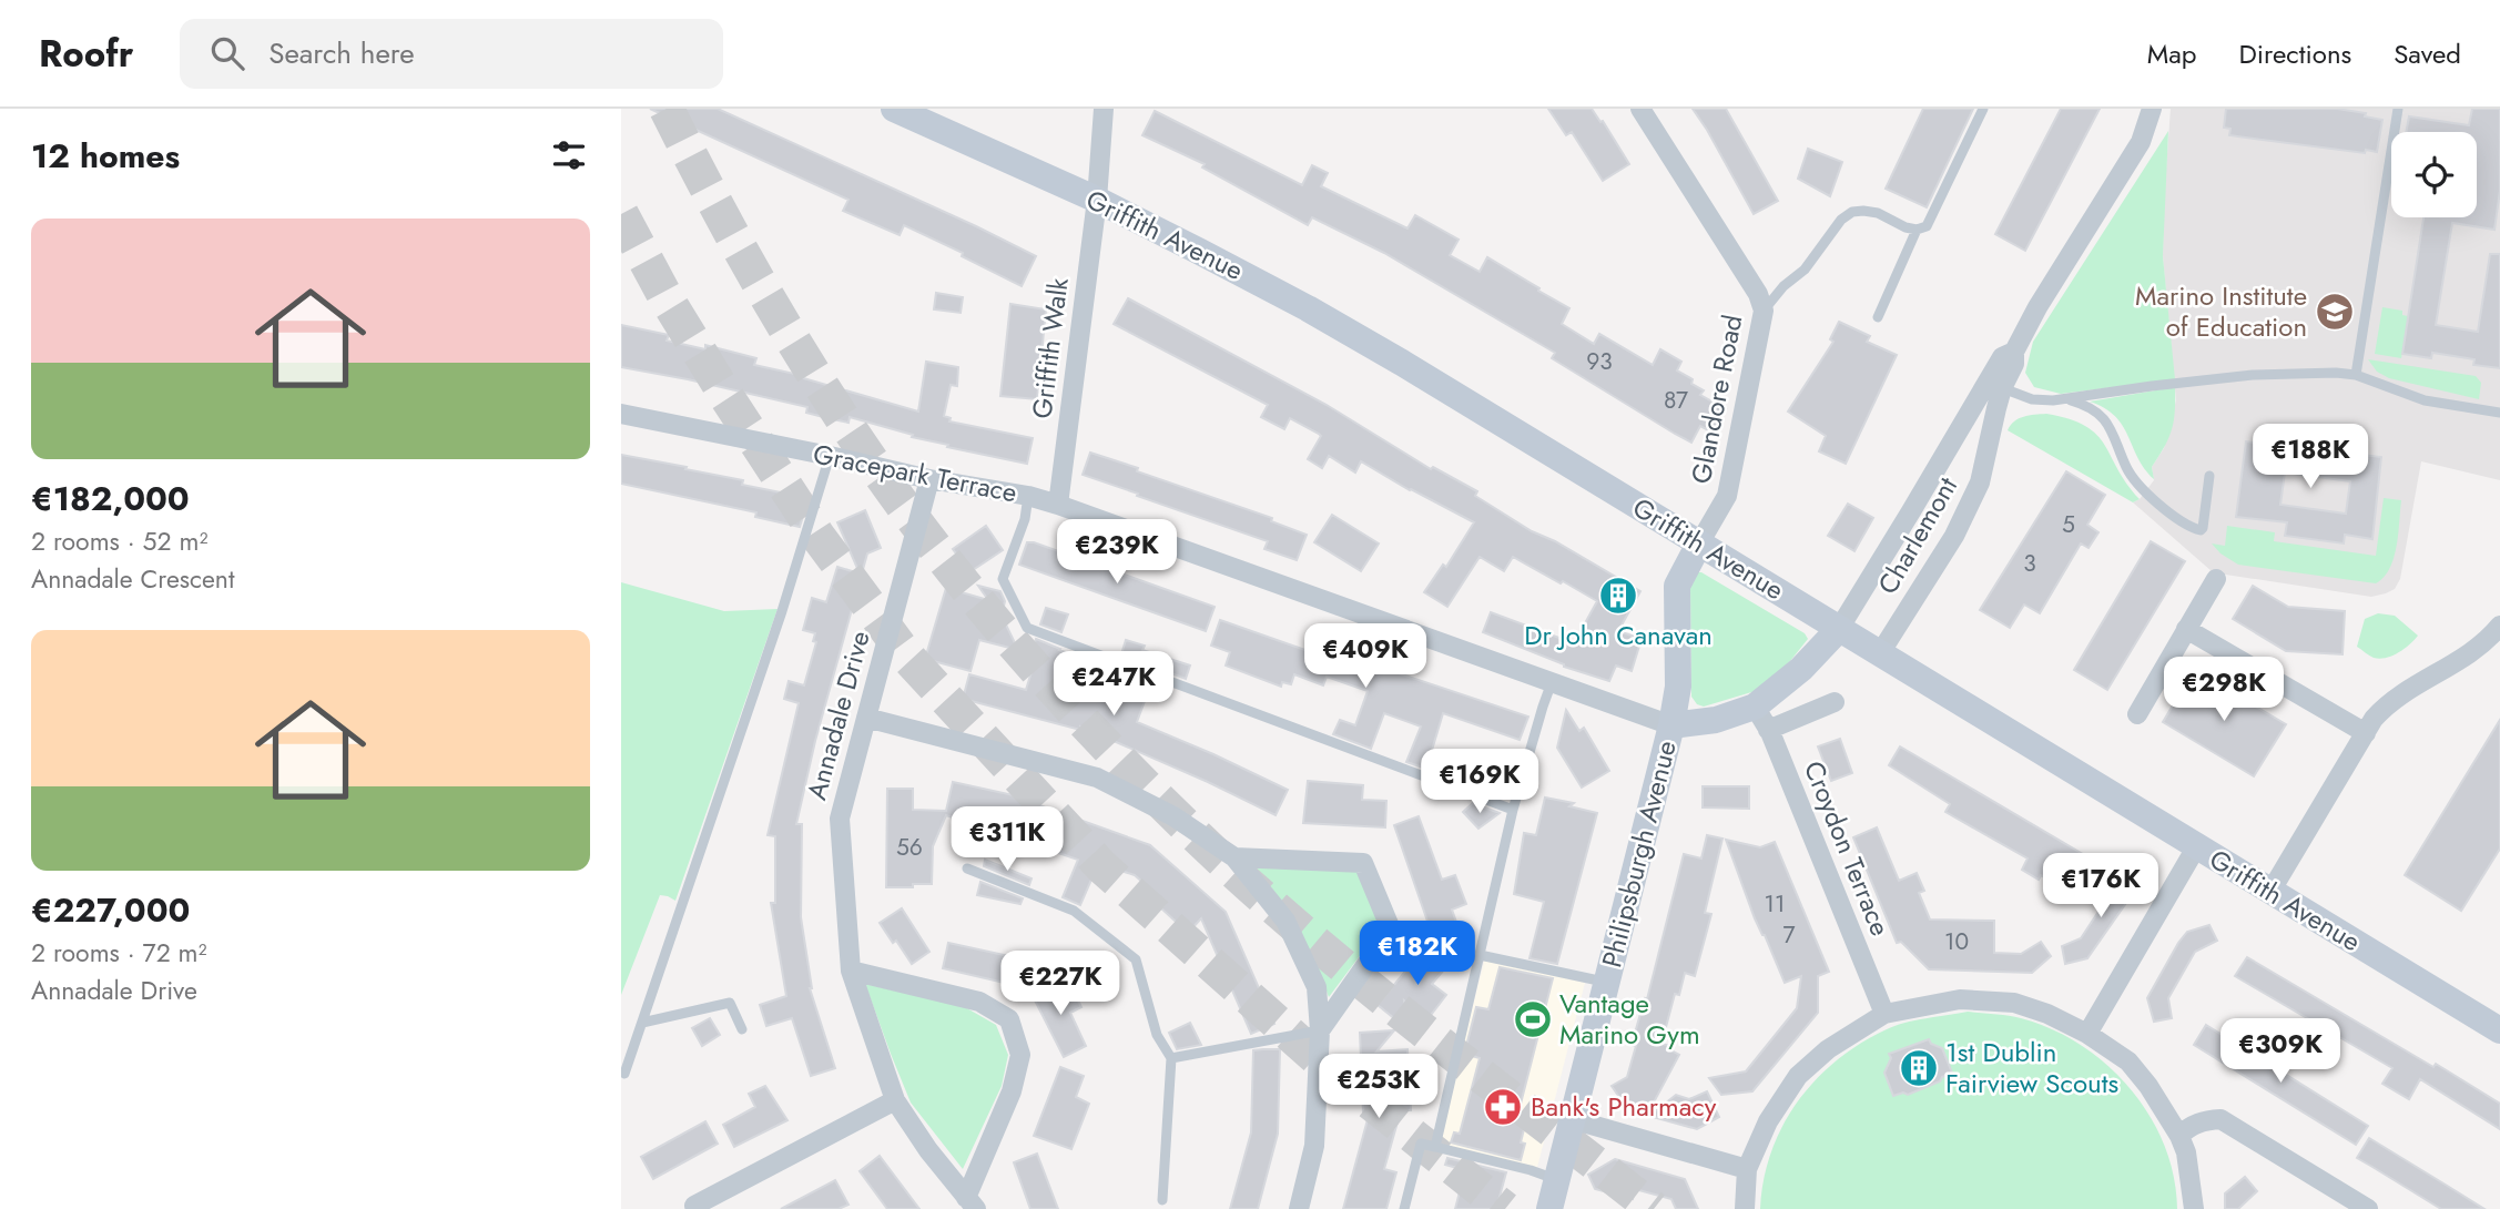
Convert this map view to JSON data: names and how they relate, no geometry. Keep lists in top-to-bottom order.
{
  "streets": {
    "main road": ["Griffith Avenue", "Gracepark Terrace", "Philipsburgh Avenue"],
    "street": [
      "Griffith Walk",
      "Glandore Road",
      "Charlemont",
      "Annadale Drive",
      "Croydon Terrace"
    ]
  },
  "crossings": [
    ["Griffith Avenue", "Griffith Walk"],
    ["Griffith Avenue", "Glandore Road"],
    ["Griffith Avenue", "Gracepark Terrace"],
    ["Griffith Avenue", "Charlemont"],
    ["Griffith Avenue", "Philipsburgh Avenue"],
    ["Griffith Walk", "Gracepark Terrace"],
    ["Glandore Road", "Philipsburgh Avenue"],
    ["Gracepark Terrace", "Charlemont"],
    ["Gracepark Terrace", "Annadale Drive"],
    ["Gracepark Terrace", "Croydon Terrace"],
    ["Gracepark Terrace", "Philipsburgh Avenue"]
  ],
  "places": {
    "school or university": ["Marino Institute of Education"],
    "building": ["Dr John Canavan", "1st Dublin Fairview Scouts"],
    "sports": ["Vantage Marino Gym"],
    "pharmacy": ["Bank's Pharmacy"]
  },
  "house_numbers": [
    "93",
    "87",
    "5",
    "3",
    "56",
    "11",
    "7",
    "10"
  ],
  "page": {
    "header": "Roofr",
    "search": "Search here",
    "nav": ["Map", "Directions", "Saved"],
    "heading": "12 homes",
    "list": [
      {
        "name": "€182,000",
        "note": "2 rooms · 52 m² · Annadale Crescent"
      },
      {
        "name": "€227,000",
        "note": "2 rooms · 72 m² · Annadale Drive"
      }
    ],
    "price": [
      "€188K",
      "€239K",
      "€409K",
      "€247K",
      "€298K",
      "€169K",
      "€311K",
      "€176K",
      "€182K",
      "€227K",
      "€309K",
      "€253K"
    ]
  }
}
